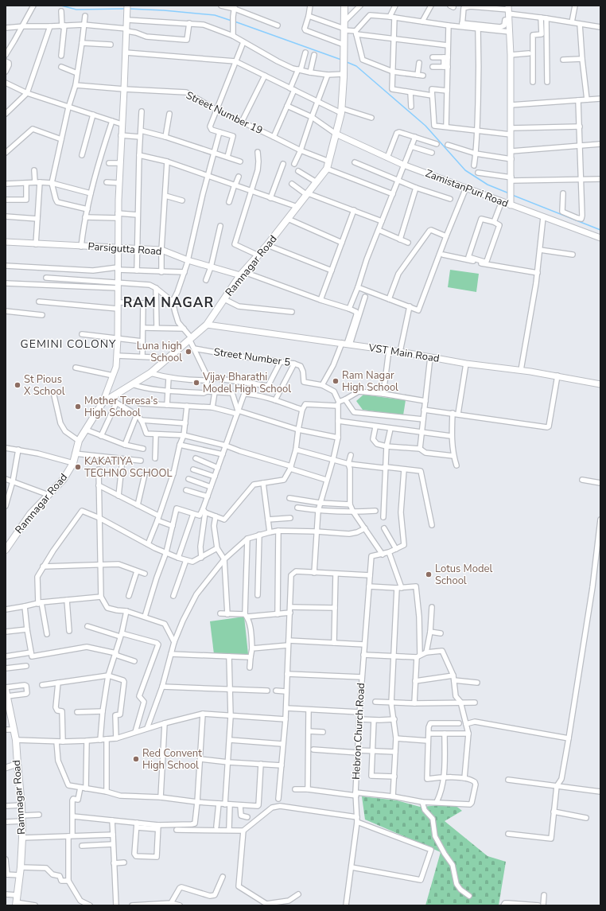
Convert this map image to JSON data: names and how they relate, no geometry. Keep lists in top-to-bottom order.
{
  "streets": {
    "main road": ["Ramnagar Road"],
    "street": [
      "Street Number 19",
      "ZamistanPuri Road",
      "Parsigutta Road",
      "VST Main Road",
      "Street Number 5",
      "Hebron Church Road"
    ]
  },
  "crossings": [
    ["Street Number 19", "Ramnagar Road"],
    ["ZamistanPuri Road", "Ramnagar Road"],
    ["Parsigutta Road", "Ramnagar Road"],
    ["Ramnagar Road", "VST Main Road"]
  ],
  "districts": ["RAM NAGAR", "GEMINI COLONY"],
  "places": [
    "Luna high School",
    "Ram Nagar High School",
    "Vijay Bharathi Model High School",
    "St Pious X School",
    "Mother Teresa's High School",
    "KAKATIYA TECHNO SCHOOL",
    "Lotus Model School",
    "Red Convent High School"
  ]
}
